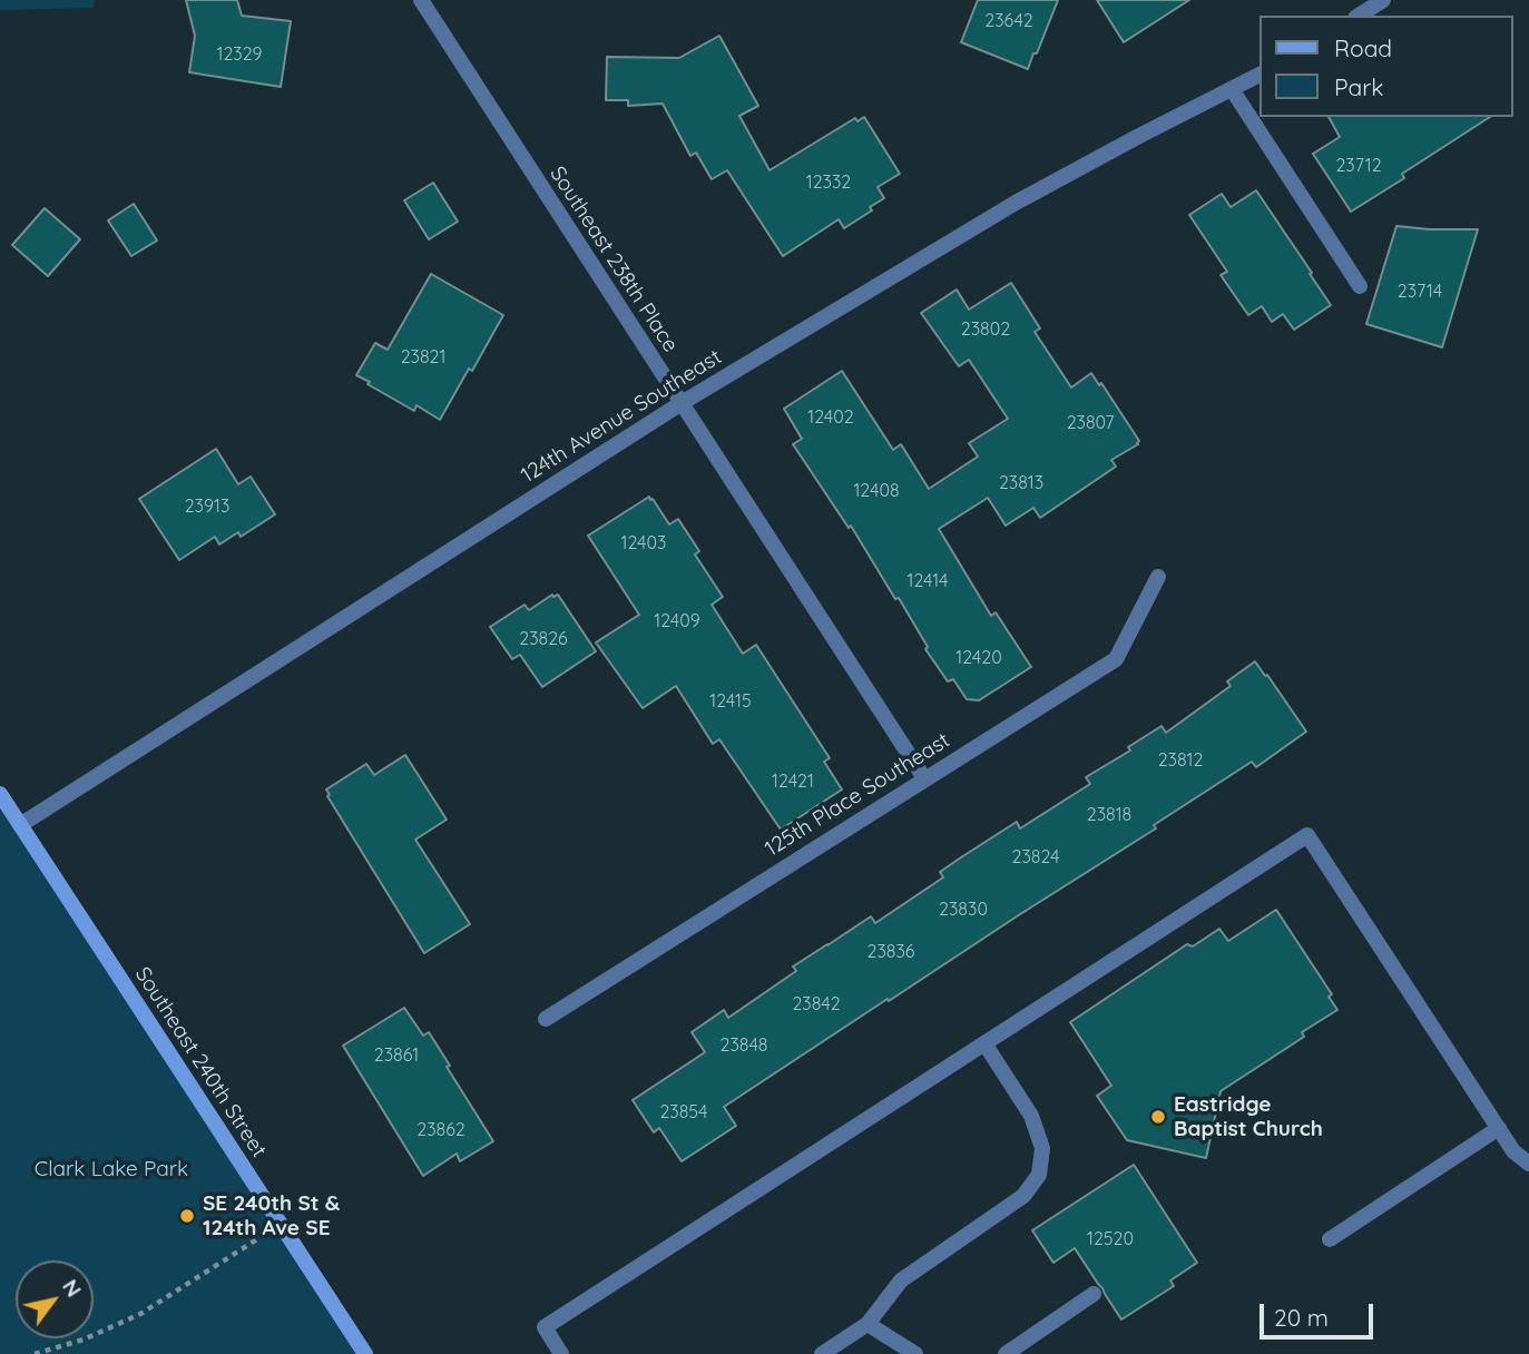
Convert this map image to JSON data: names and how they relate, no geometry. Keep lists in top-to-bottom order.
{
  "streets": {
    "main road": ["Southeast 240th Street"],
    "street": ["Southeast 238th Place", "124th Avenue Southeast", "125th Place Southeast"]
  },
  "crossings": [
    ["Southeast 238th Place", "124th Avenue Southeast"],
    ["Southeast 238th Place", "125th Place Southeast"],
    ["124th Avenue Southeast", "Southeast 240th Street"]
  ],
  "parks": ["Clark Lake Park"],
  "places": ["Eastridge Baptist Church", "SE 240th St & 124th Ave SE"],
  "house_numbers": [
    "23642",
    "12329",
    "23712",
    "12332",
    "23714",
    "23802",
    "23821",
    "12402",
    "23807",
    "23813",
    "12408",
    "23913",
    "12403",
    "12414",
    "12409",
    "23826",
    "12420",
    "12415",
    "23812",
    "12421",
    "23818",
    "23824",
    "23830",
    "23836",
    "23842",
    "23848",
    "23861",
    "23854",
    "23862",
    "12520"
  ],
  "legend": ["Road", "Park"],
  "scale_bar": "20 m",
  "north": "top right"
}
